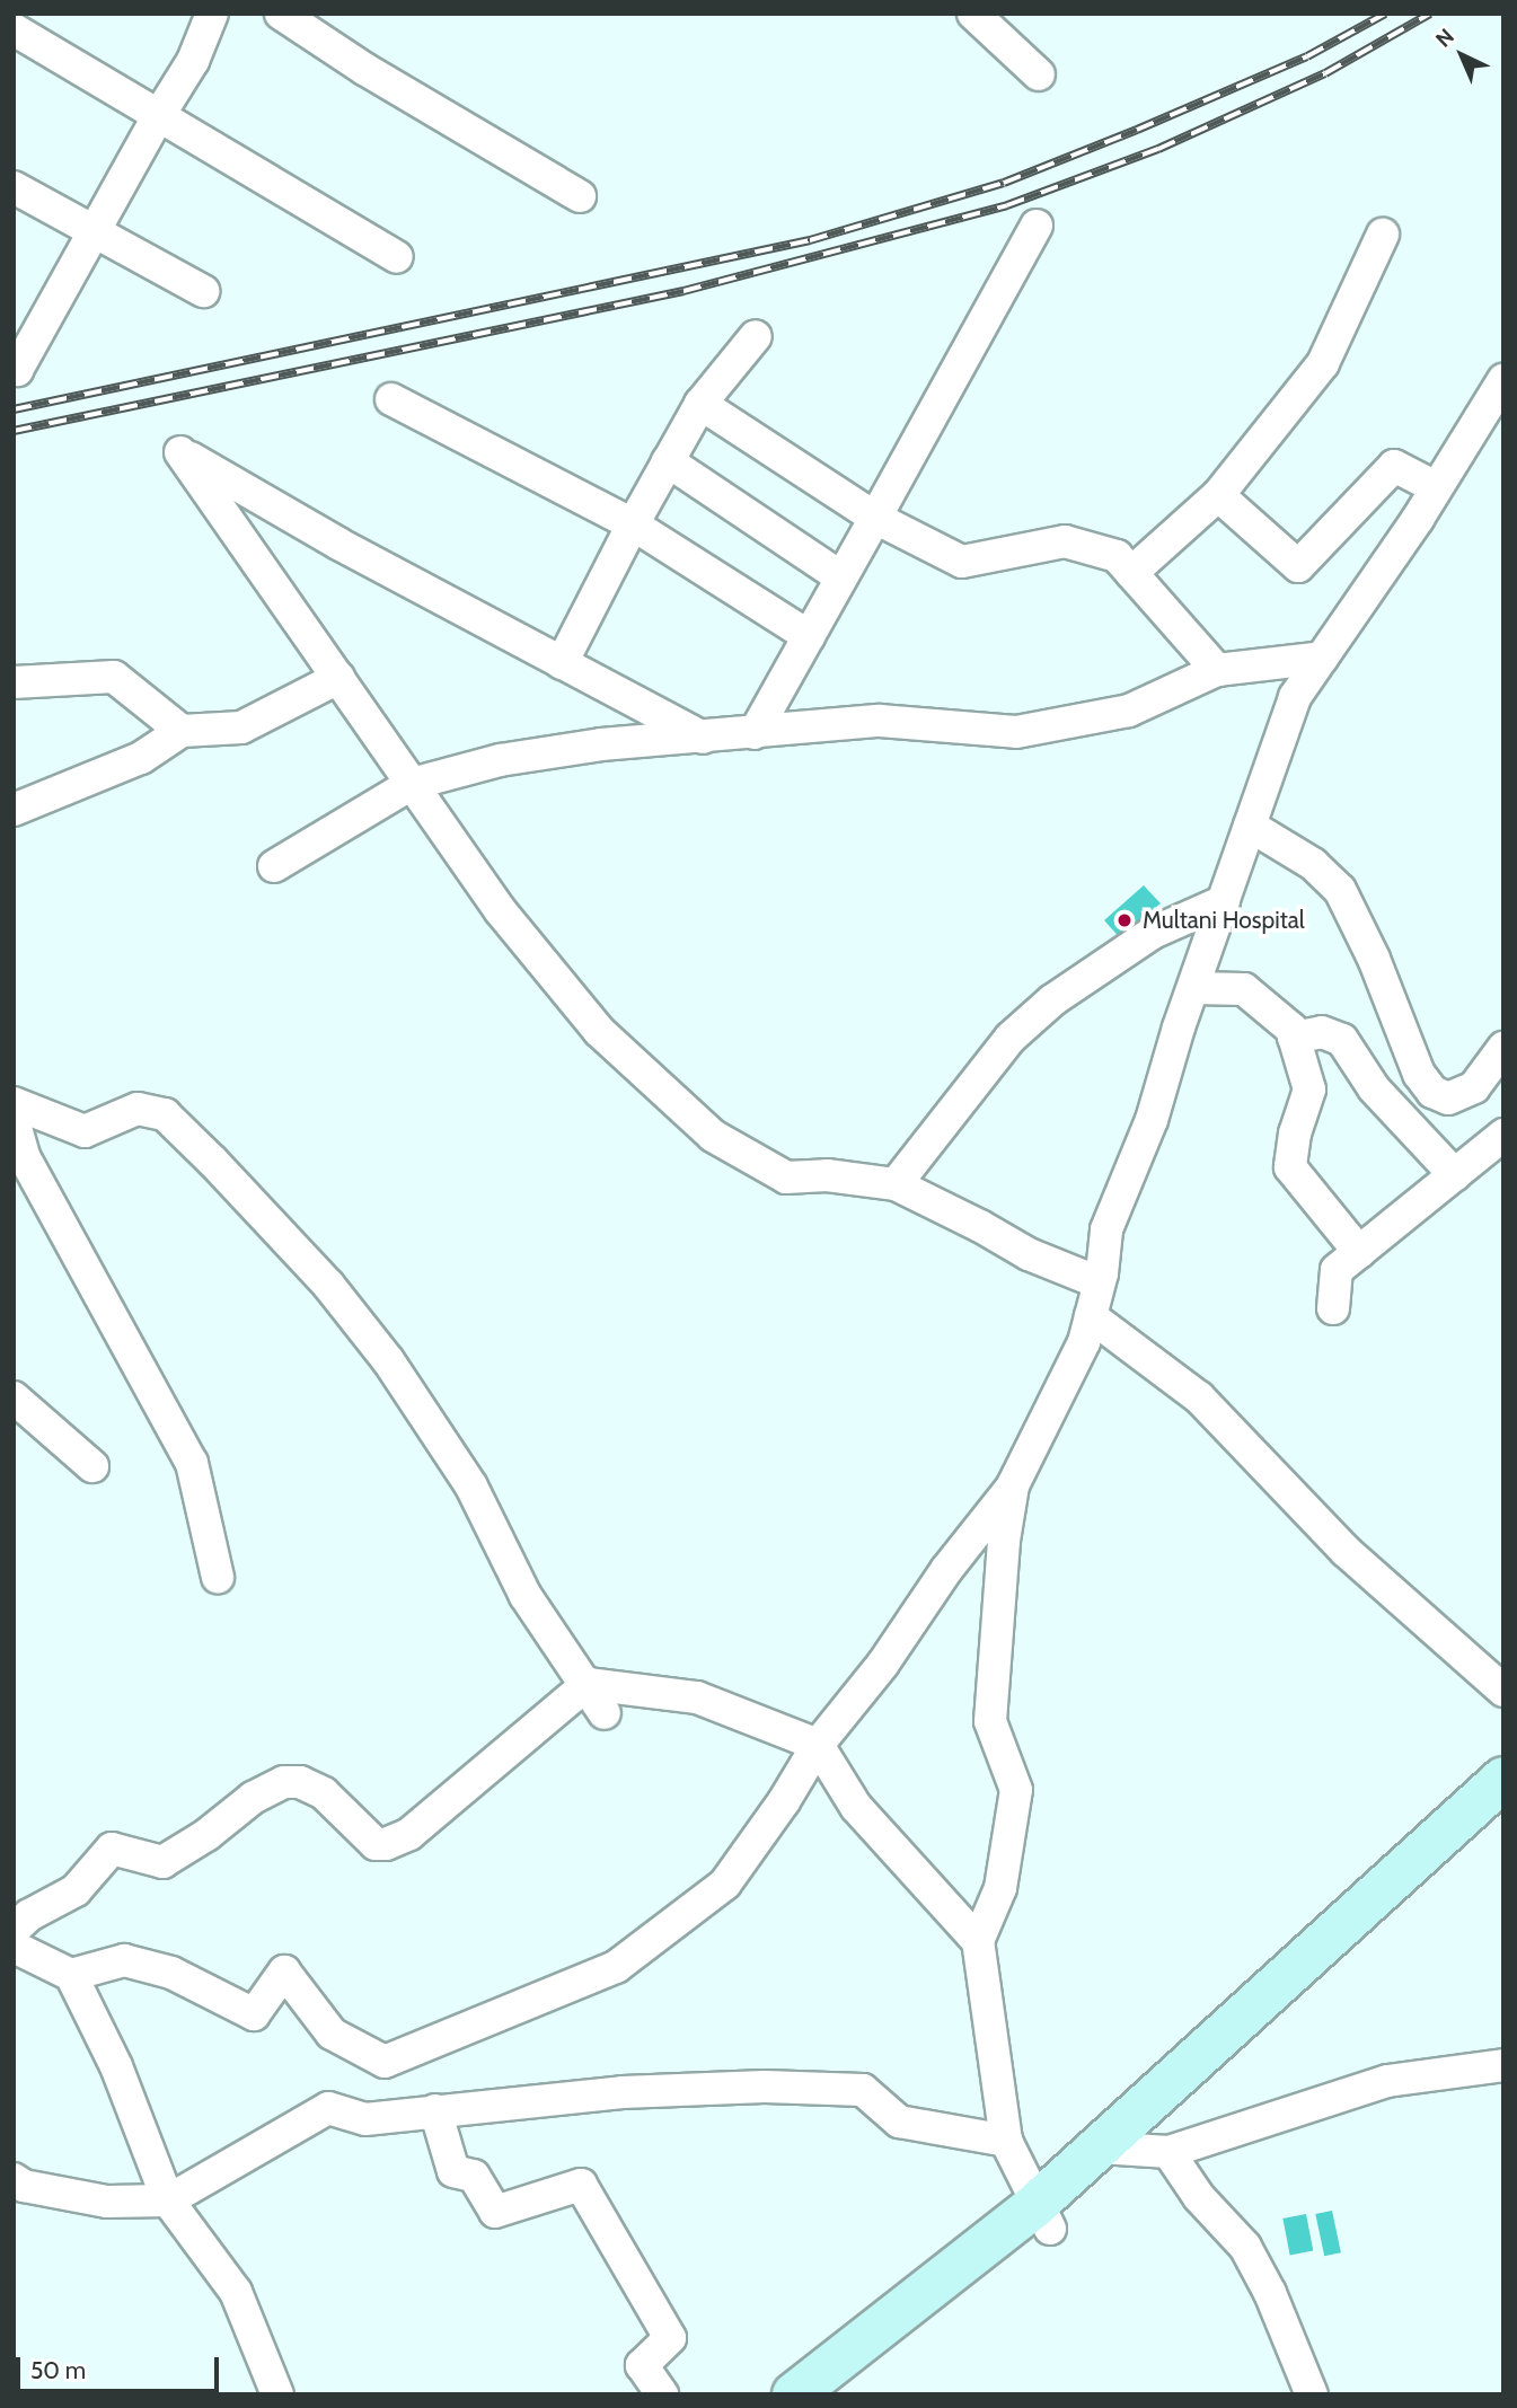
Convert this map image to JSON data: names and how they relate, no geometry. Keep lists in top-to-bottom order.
{
  "places": ["Multani Hospital"],
  "scale_bar": "50 m",
  "north": "top left"
}
